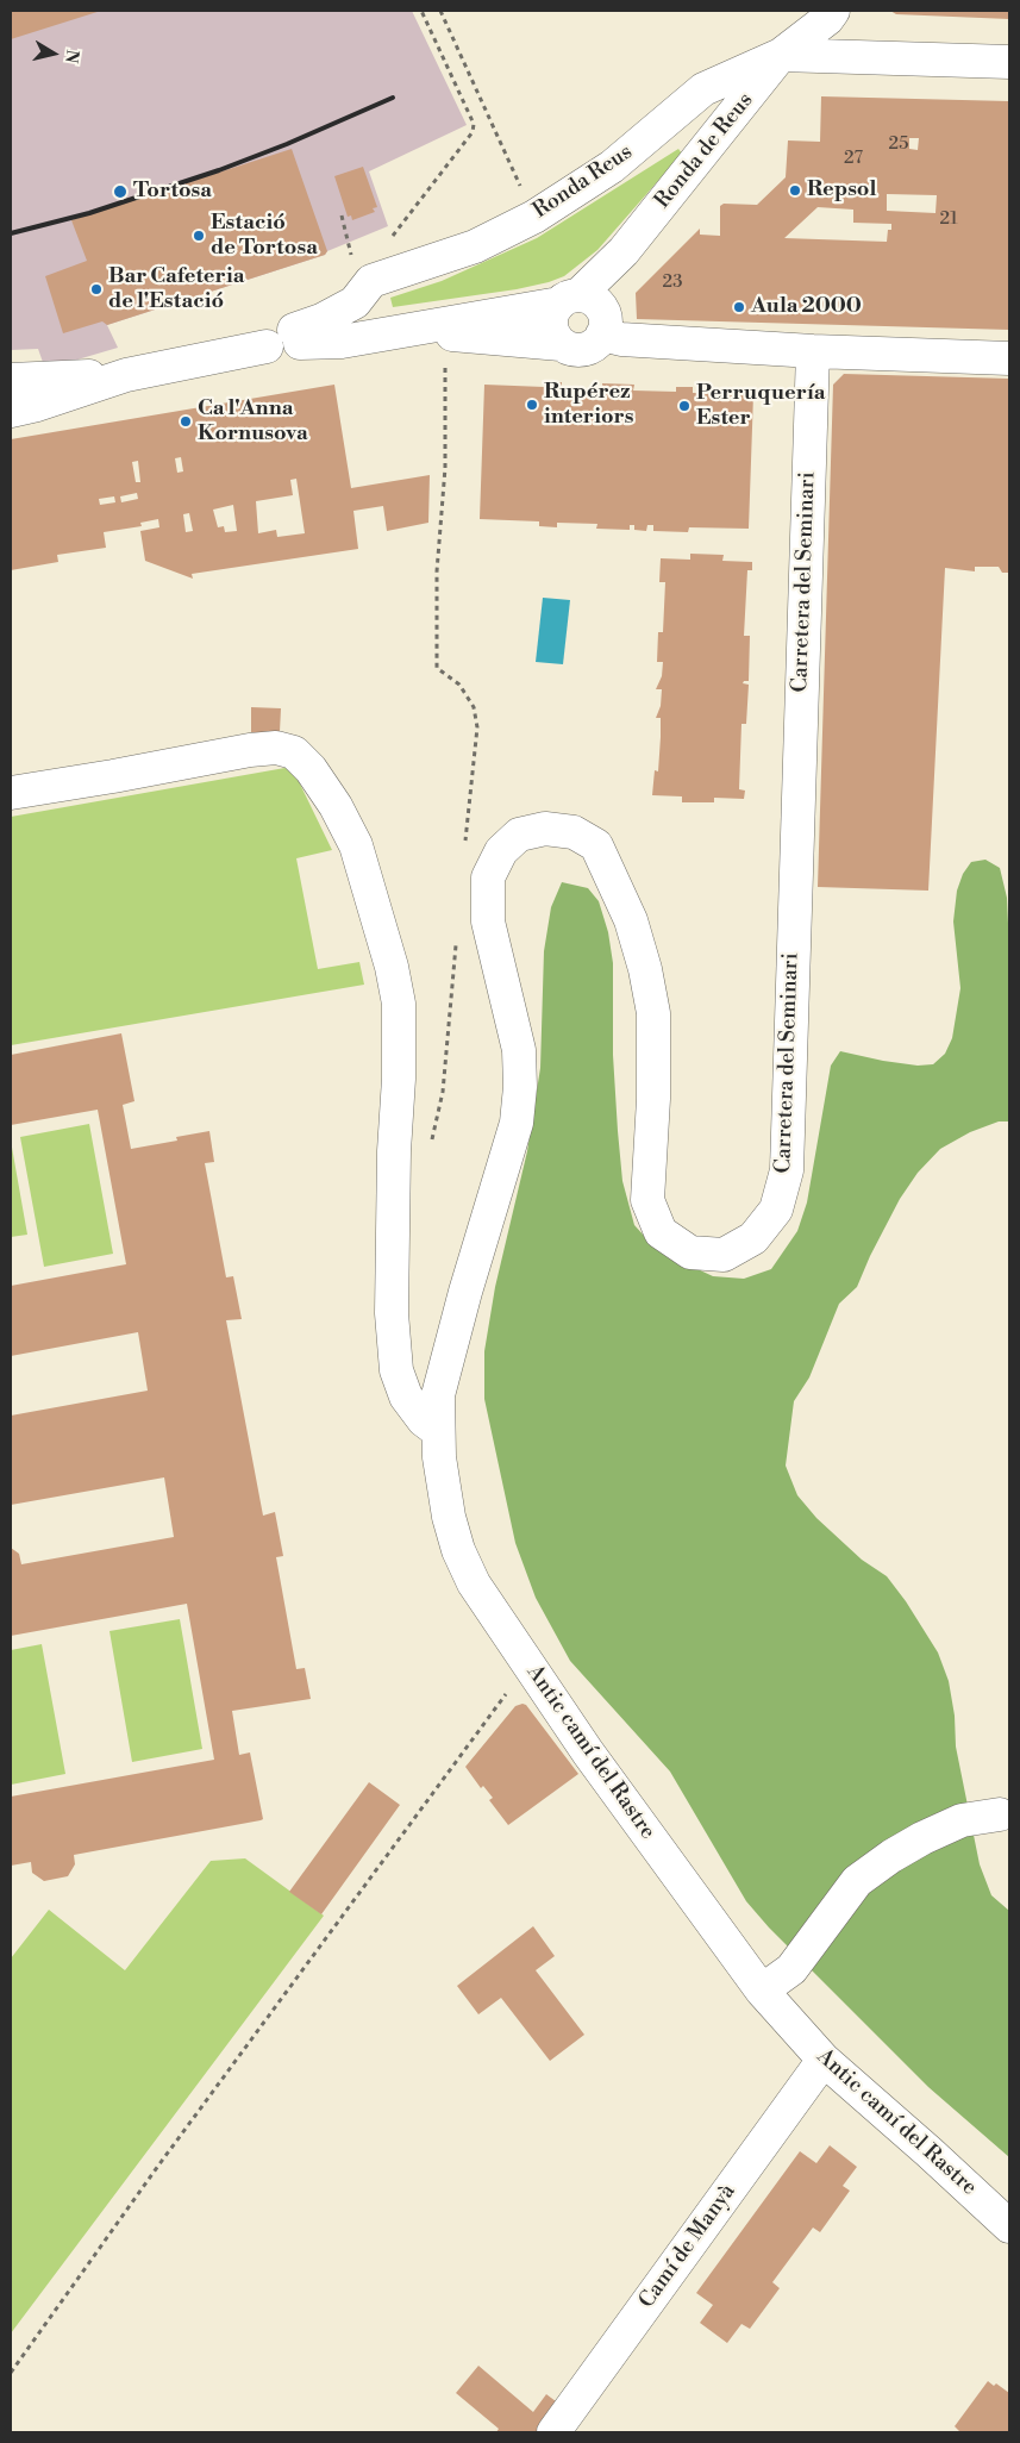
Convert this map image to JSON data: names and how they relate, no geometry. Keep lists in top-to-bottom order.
{
  "streets": {
    "street": [
      "Ronda de Reus",
      "Ronda Reus",
      "Carretera del Seminari",
      "Antic camí del Rastre",
      "Camí de Manyà"
    ]
  },
  "crossings": [
    ["Ronda de Reus", "Ronda Reus"],
    ["Carretera del Seminari", "Antic camí del Rastre"],
    ["Antic camí del Rastre", "Camí de Manyà"]
  ],
  "places": [
    "Repsol",
    "Tortosa",
    "Estació de Tortosa",
    "Bar Cafeteria de l'Estació",
    "Aula 2000",
    "Rupérez interiors",
    "Perruquería Ester",
    "Ca l'Anna Kornusova"
  ],
  "house_numbers": [
    "25",
    "27",
    "21",
    "23"
  ],
  "north": "right"
}
